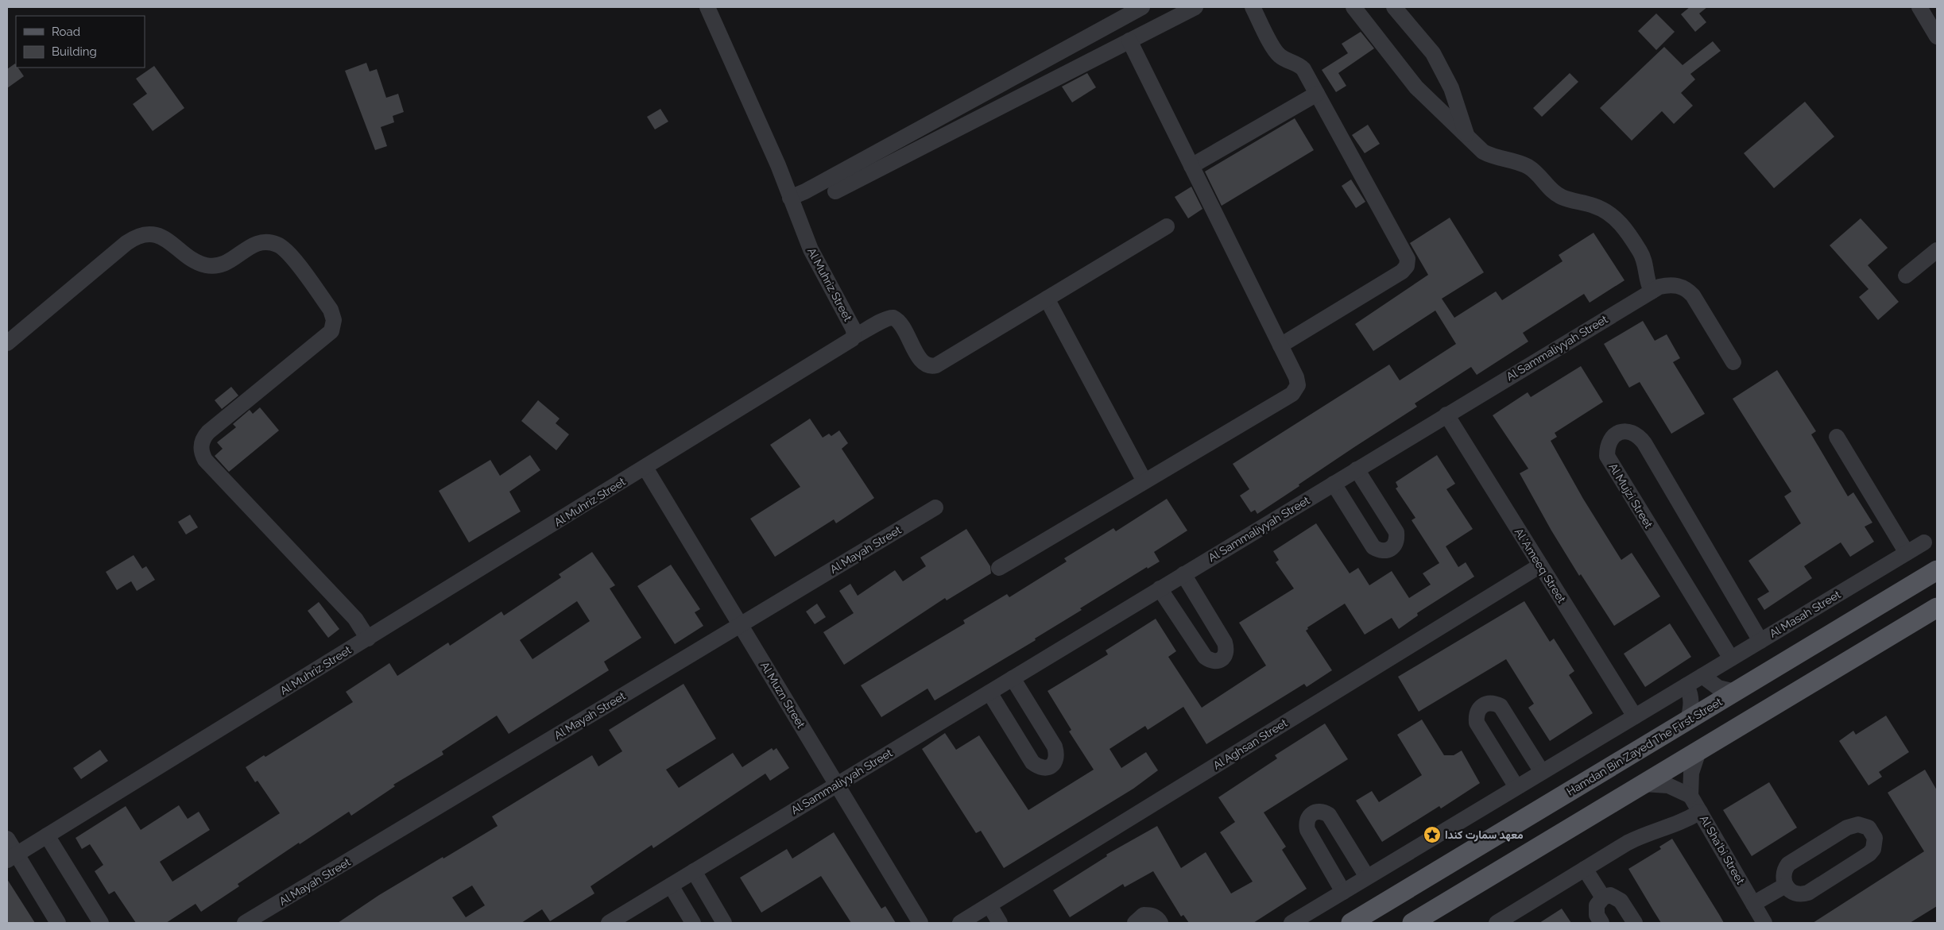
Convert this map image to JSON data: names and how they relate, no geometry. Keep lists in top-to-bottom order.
{
  "streets": {
    "main road": ["Hamdan Bin Zayed The First Street"],
    "street": [
      "Al Muhriz Street",
      "Al Sammaliyyah Street",
      "Al Mujzi Street",
      "Al Mayah Street",
      "Al 'Ameeq Street",
      "Al Masah Street",
      "Al Muzn Street",
      "Al Aghsan Street",
      "Al Sha'bi Street"
    ]
  },
  "crossings": [
    ["Al Muhriz Street", "Al Muzn Street"],
    ["Al Sammaliyyah Street", "Al 'Ameeq Street"],
    ["Al Sammaliyyah Street", "Al Muzn Street"],
    ["Al Mujzi Street", "Al Masah Street"],
    ["Al Mayah Street", "Al Muzn Street"],
    ["Al 'Ameeq Street", "Al Masah Street"],
    ["Al 'Ameeq Street", "Al Aghsan Street"]
  ],
  "places": {
    "place": ["معهد سمارت كندا"]
  },
  "legend": ["Road", "Building"]
}
